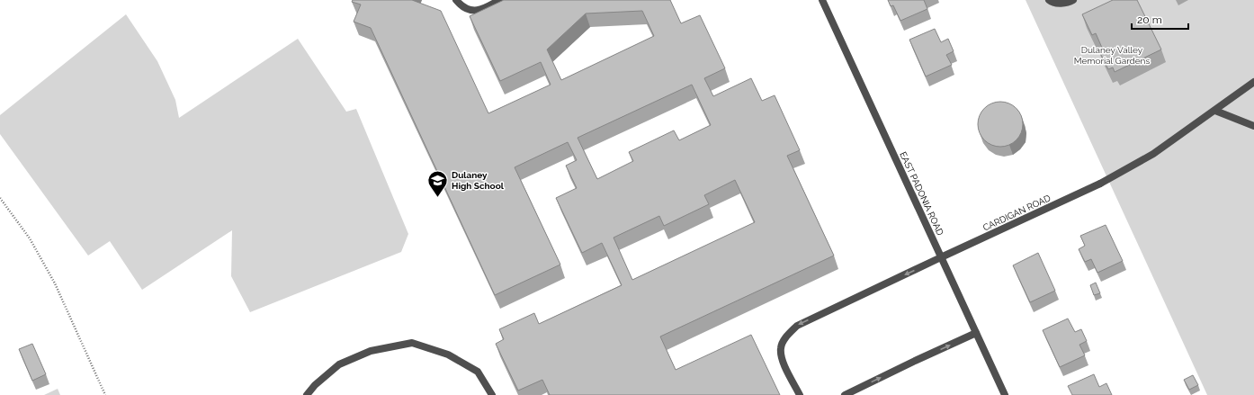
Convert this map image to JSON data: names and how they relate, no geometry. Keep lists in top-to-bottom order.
{
  "streets": {
    "street": ["EAST PADONIA ROAD", "CARDIGAN ROAD"]
  },
  "crossings": [
    ["EAST PADONIA ROAD", "CARDIGAN ROAD"]
  ],
  "parks": ["Dulaney Valley Memorial Gardens"],
  "places": {
    "school or university": ["Dulaney High School"]
  },
  "scale_bar": "20 m"
}
